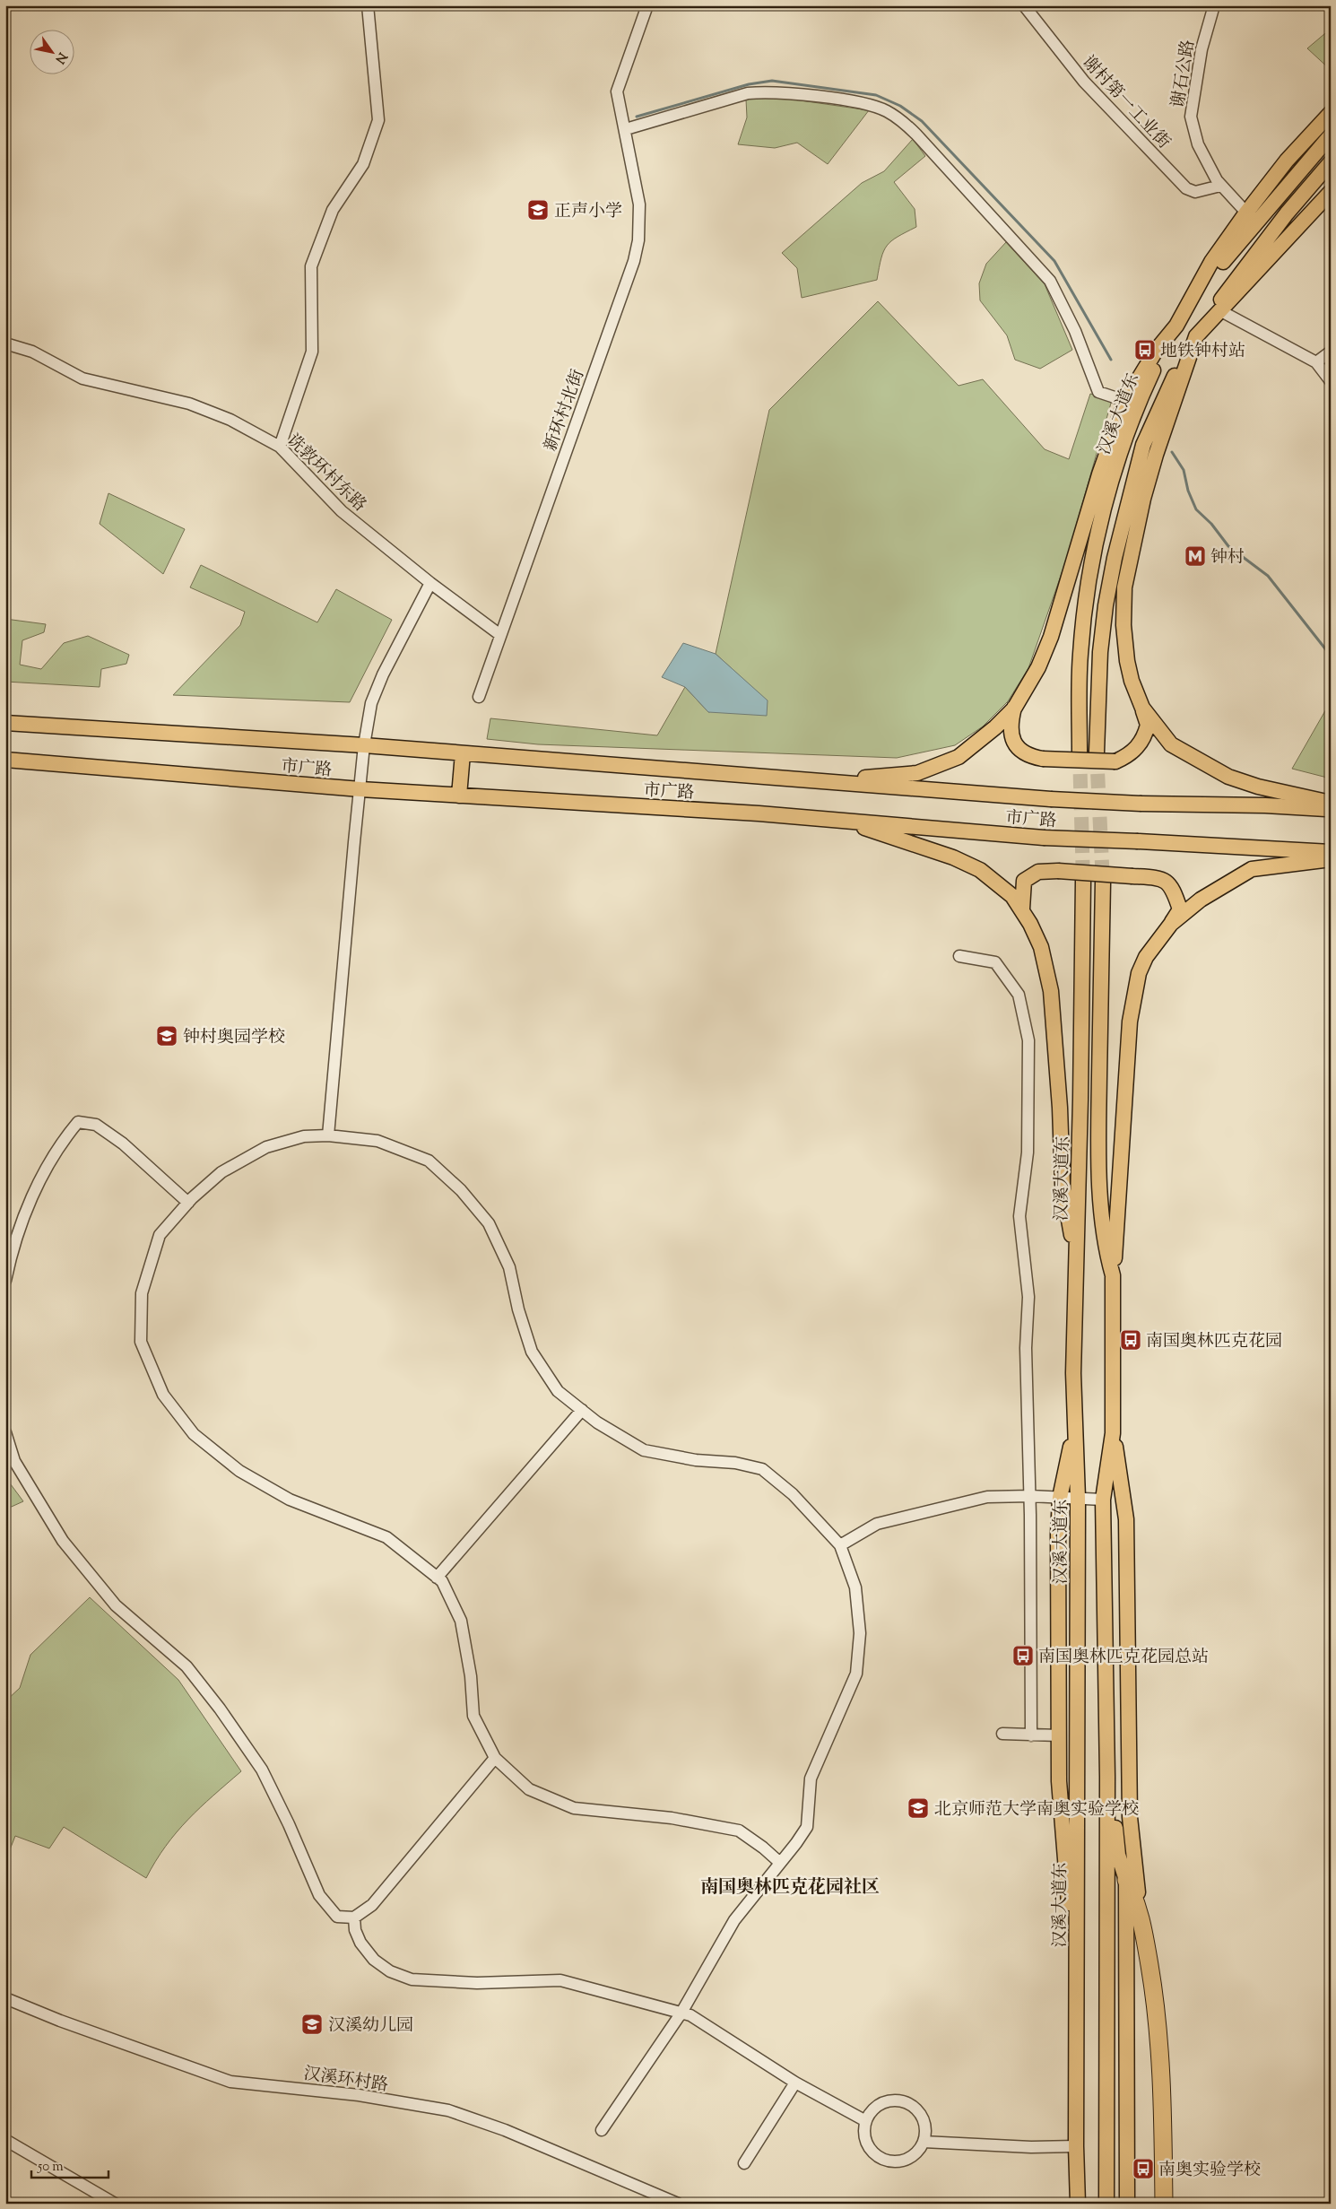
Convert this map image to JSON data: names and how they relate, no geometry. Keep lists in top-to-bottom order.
{
  "streets": {
    "main road": ["汉溪大道东", "市广路"],
    "street": [
      "谢石公路",
      "谢村第一工业街",
      "新环村北街",
      "诜敦环村东路",
      "汉溪环村路"
    ]
  },
  "crossings": [
    ["谢石公路", "谢村第一工业街"],
    ["新环村北街", "诜敦环村东路"]
  ],
  "districts": ["南国奥林匹克花园社区"],
  "places": {
    "school or university": [
      "正声小学",
      "钟村奥园学校",
      "北京师范大学南奥实验学校",
      "汉溪幼儿园"
    ],
    "bus stop": [
      "地铁钟村站",
      "南国奥林匹克花园",
      "南国奥林匹克花园总站",
      "南奥实验学校"
    ],
    "metro station": ["钟村"]
  },
  "scale_bar": "50 m",
  "north": "bottom right"
}
